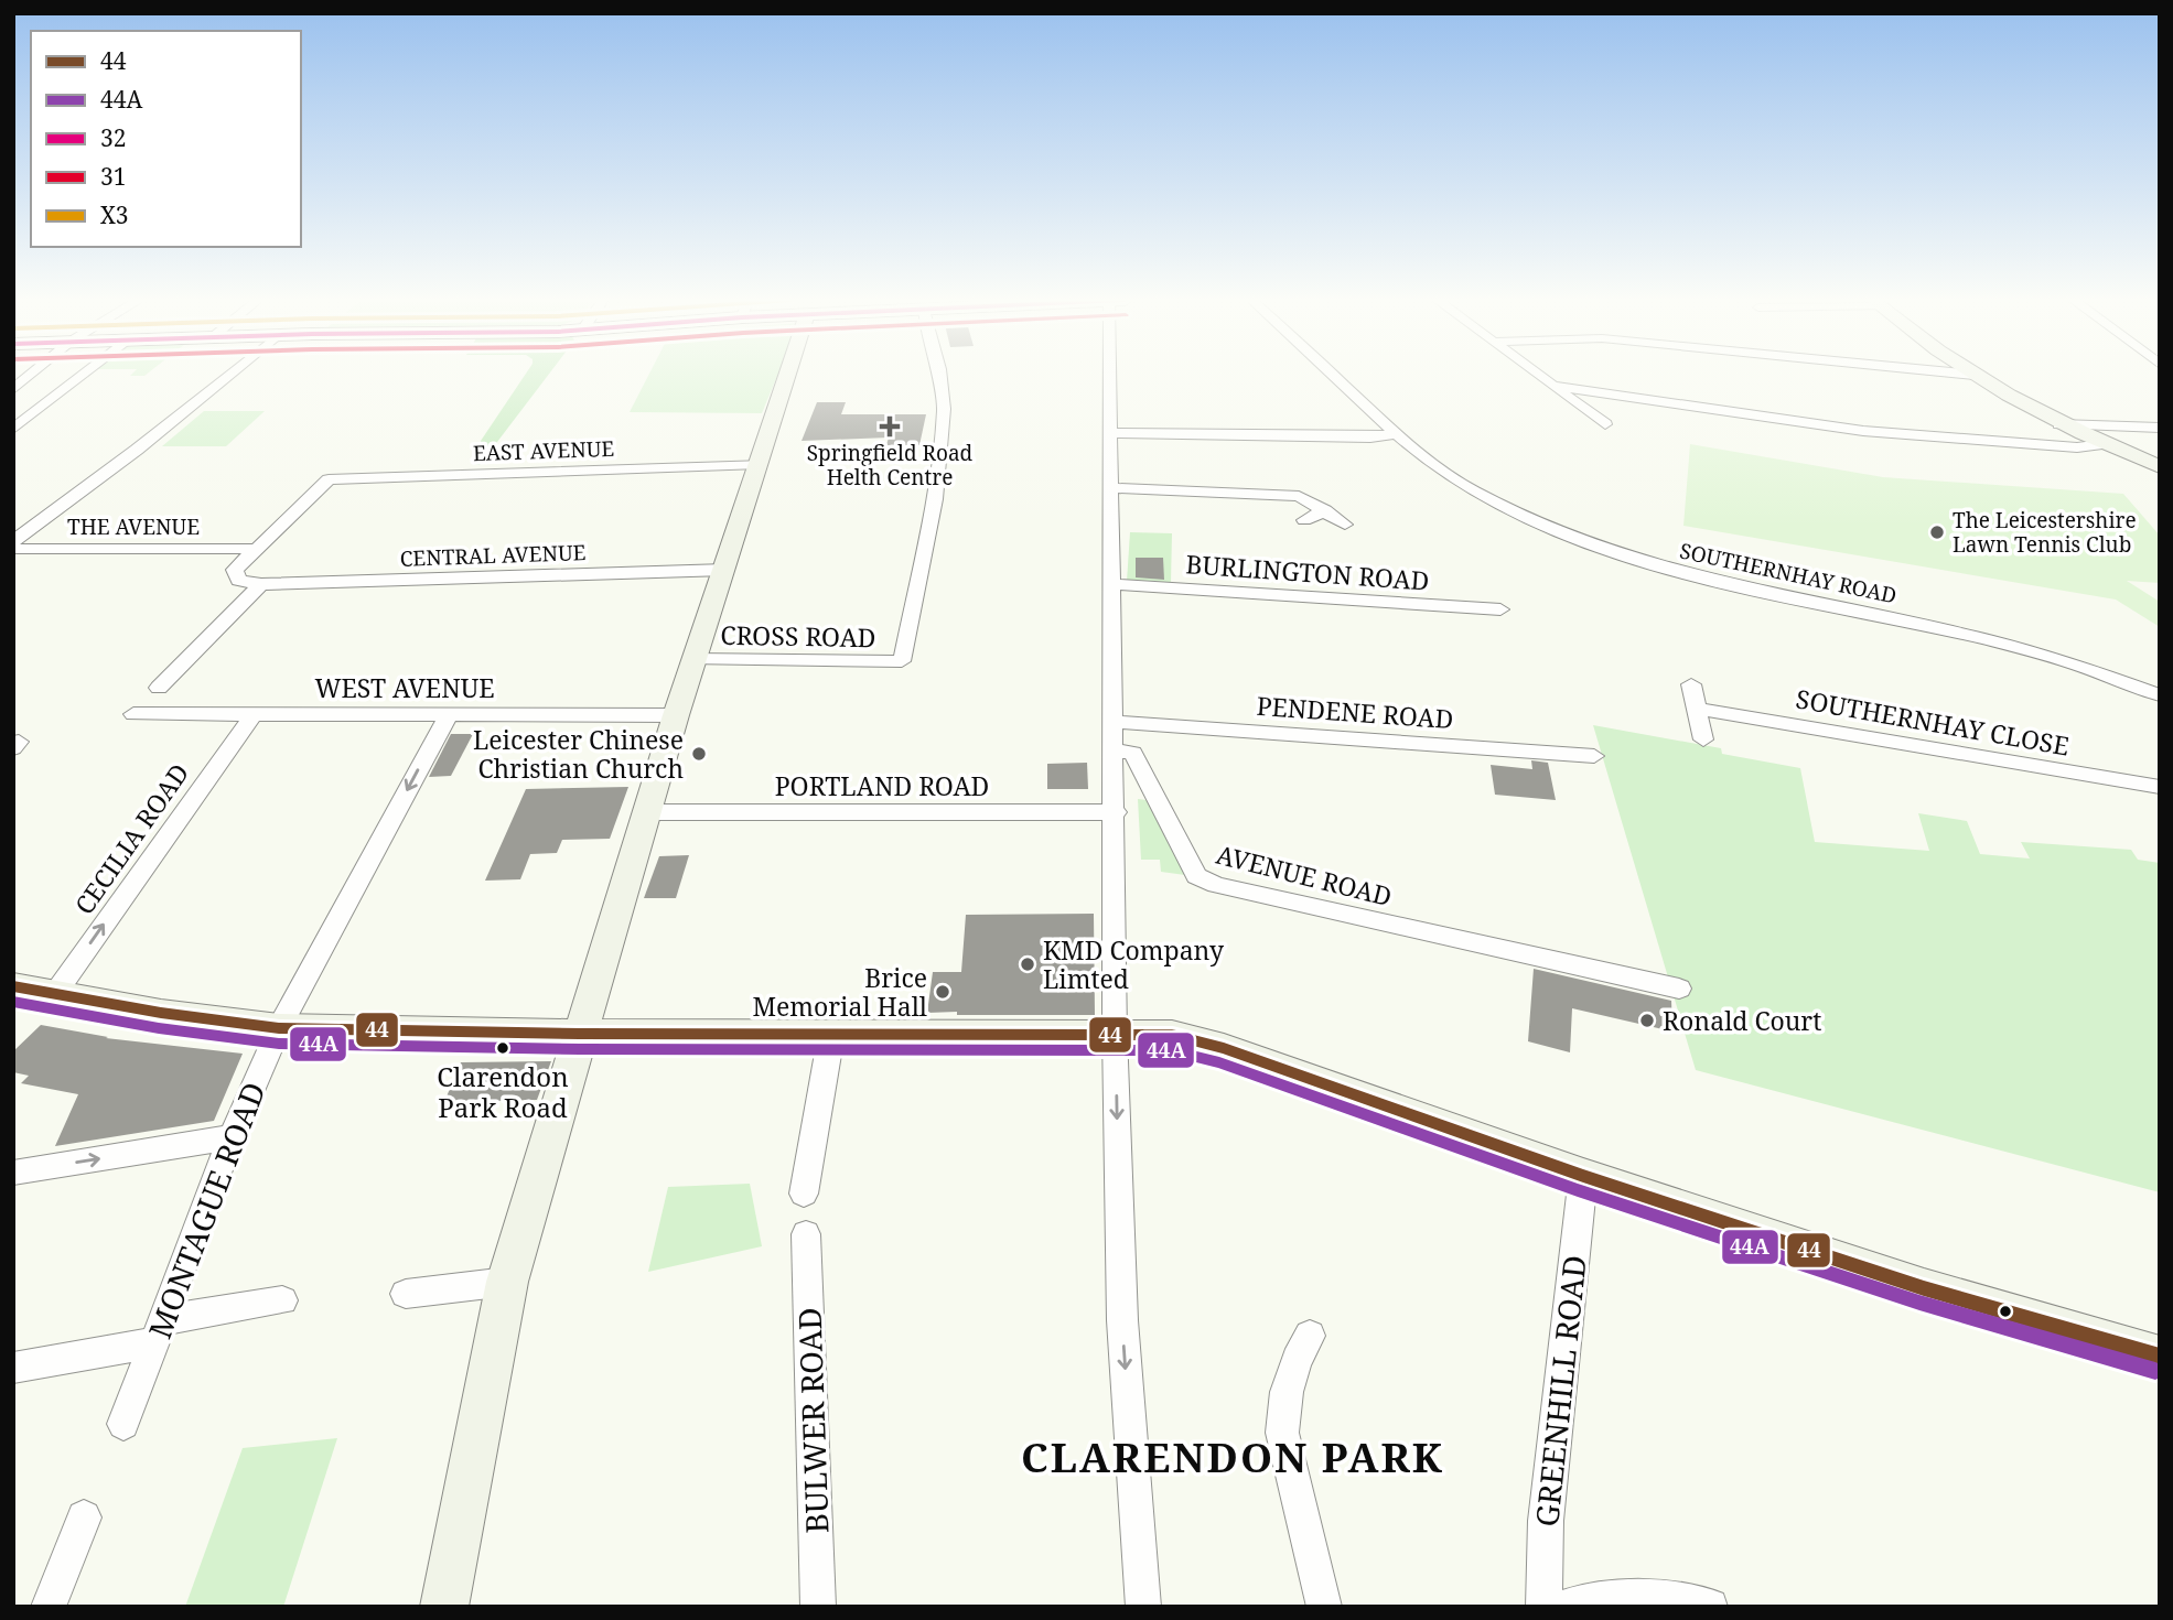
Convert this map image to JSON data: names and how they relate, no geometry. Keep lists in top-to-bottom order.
{
  "streets": {
    "street": [
      "EAST AVENUE",
      "THE AVENUE",
      "CENTRAL AVENUE",
      "BURLINGTON ROAD",
      "SOUTHERNHAY ROAD",
      "CROSS ROAD",
      "WEST AVENUE",
      "PENDENE ROAD",
      "SOUTHERNHAY CLOSE",
      "PORTLAND ROAD",
      "CECILIA ROAD",
      "AVENUE ROAD",
      "MONTAGUE ROAD",
      "GREENHILL ROAD",
      "BULWER ROAD"
    ]
  },
  "crossings": [
    ["EAST AVENUE", "THE AVENUE"],
    ["WEST AVENUE", "CECILIA ROAD"],
    ["WEST AVENUE", "MONTAGUE ROAD"]
  ],
  "one_way": ["CECILIA ROAD", "MONTAGUE ROAD"],
  "districts": ["CLARENDON PARK"],
  "places": {
    "health": ["Springfield Road Helth Centre"],
    "other": [
      "The Leicestershire Lawn Tennis Club",
      "Leicester Chinese Christian Church",
      "KMD Company Limted",
      "Brice Memorial Hall",
      "Ronald Court",
      "Clarendon Park Road"
    ]
  },
  "lines": ["transit line 44", "transit line 44A"],
  "legend": [
    "44",
    "44A",
    "32",
    "31",
    "X3"
  ]
}
